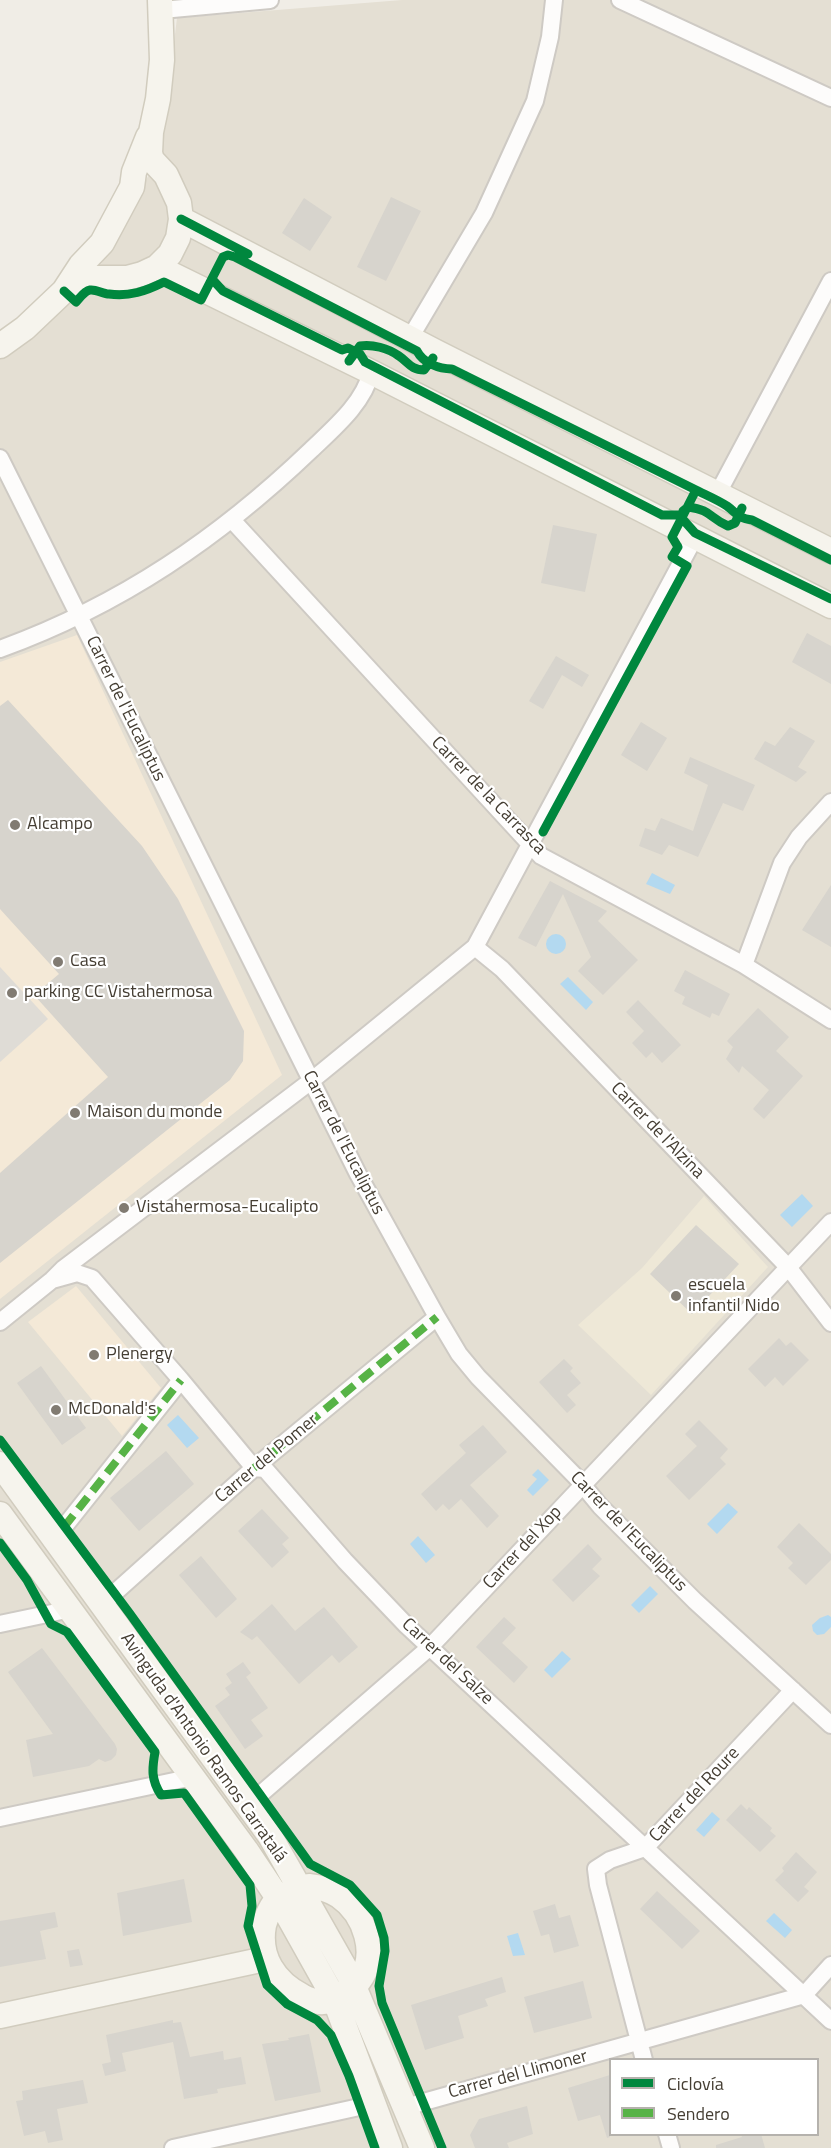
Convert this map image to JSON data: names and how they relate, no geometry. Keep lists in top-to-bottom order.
{
  "streets": {
    "street": [
      "Carrer de l'Eucaliptus",
      "Carrer de la Carrasca",
      "Carrer de l'Alzina",
      "Carrer del Pomer",
      "Carrer del Xop",
      "Carrer del Salze",
      "Avinguda d'Antonio Ramos Carratalá",
      "Carrer del Roure",
      "Carrer del Llimoner"
    ]
  },
  "crossings": [
    ["Carrer de l'Eucaliptus", "Carrer del Pomer"],
    ["Carrer de l'Eucaliptus", "Carrer del Xop"],
    ["Carrer de l'Eucaliptus", "Carrer del Roure"],
    ["Carrer de l'Alzina", "Carrer del Xop"],
    ["Carrer del Pomer", "Carrer del Salze"],
    ["Carrer del Pomer", "Avinguda d'Antonio Ramos Carratalá"],
    ["Carrer del Xop", "Carrer del Salze"],
    ["Carrer del Xop", "Avinguda d'Antonio Ramos Carratalá"],
    ["Carrer del Salze", "Carrer del Roure"],
    ["Carrer del Salze", "Carrer del Llimoner"],
    ["Avinguda d'Antonio Ramos Carratalá", "Carrer del Llimoner"],
    ["Carrer del Roure", "Carrer del Llimoner"]
  ],
  "places": [
    "Alcampo",
    "Casa",
    "parking CC Vistahermosa",
    "Maison du monde",
    "Vistahermosa-Eucalipto",
    "escuela infantil Nido",
    "Plenergy",
    "McDonald's"
  ],
  "legend": ["Ciclovía", "Sendero"]
}
